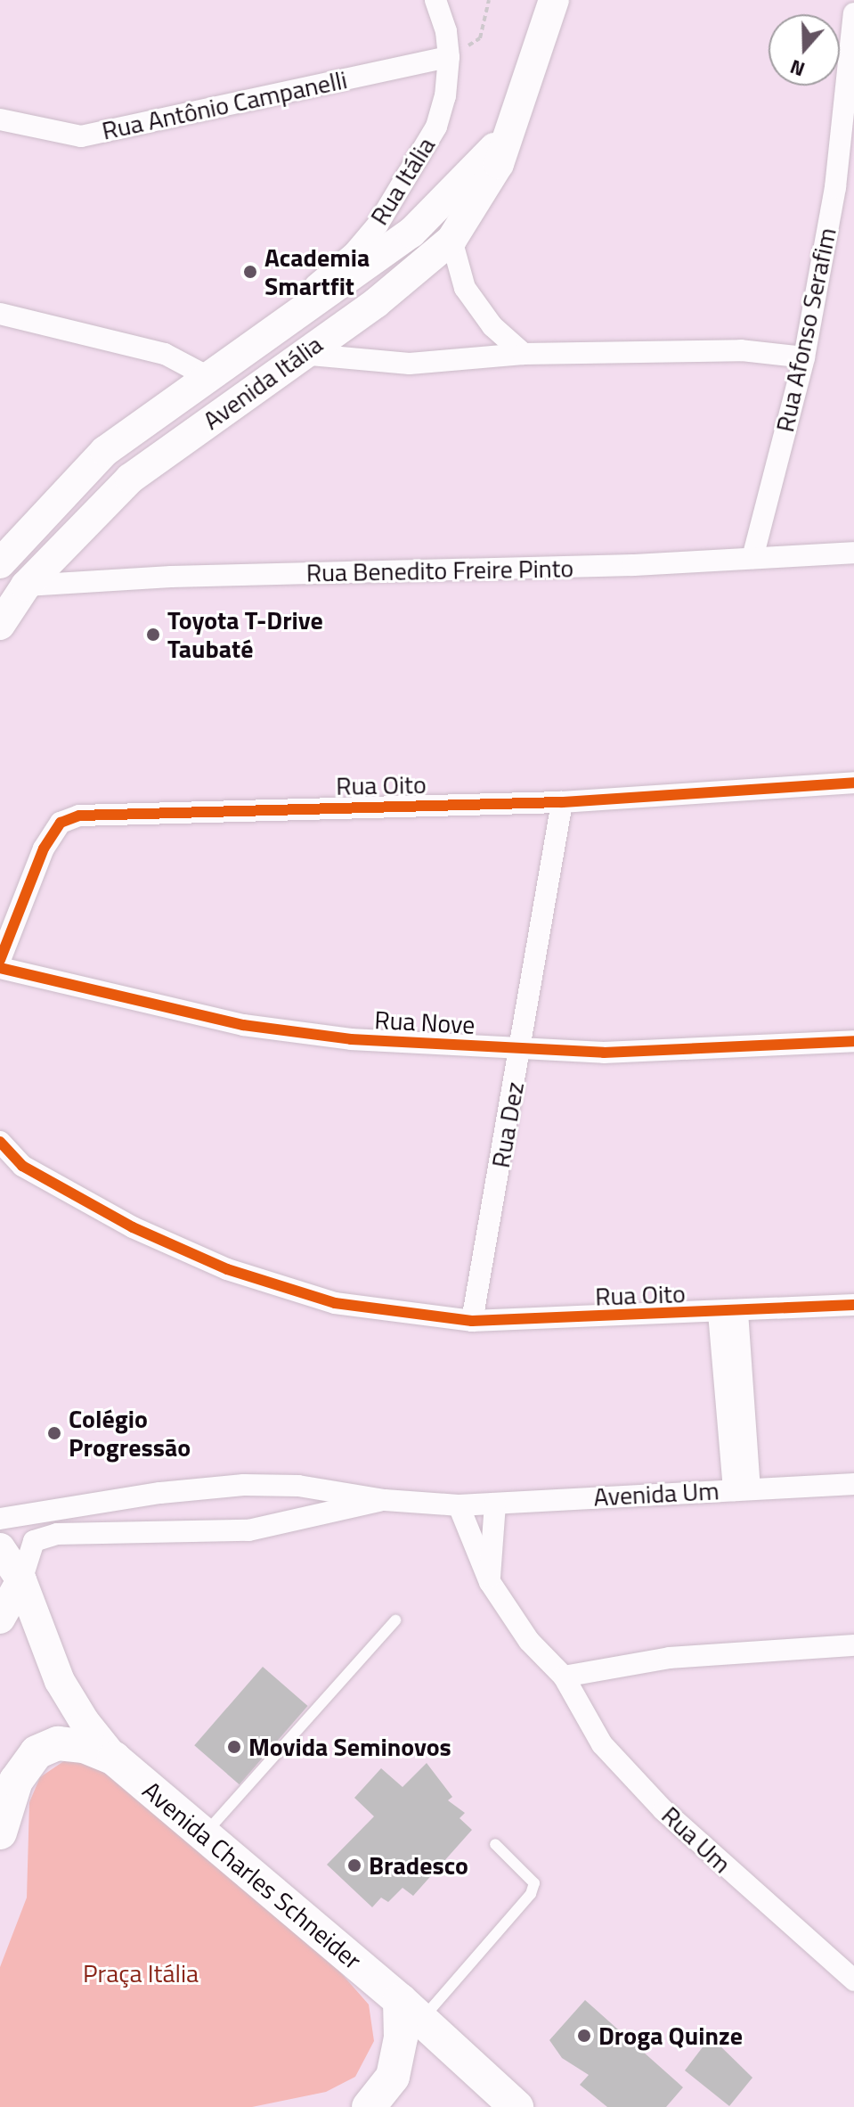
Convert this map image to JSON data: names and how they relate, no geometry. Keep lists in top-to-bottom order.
{
  "streets": {
    "main road": ["Avenida Itália", "Avenida Charles Schneider"],
    "street": [
      "Rua Antônio Campanelli",
      "Rua Itália",
      "Rua Afonso Serafim",
      "Rua Benedito Freire Pinto",
      "Rua Oito",
      "Rua Nove",
      "Rua Dez",
      "Avenida Um",
      "Rua Um"
    ]
  },
  "crossings": [
    ["Rua Antônio Campanelli", "Rua Itália"],
    ["Rua Itália", "Avenida Itália"],
    ["Rua Afonso Serafim", "Rua Benedito Freire Pinto"],
    ["Avenida Itália", "Rua Benedito Freire Pinto"],
    ["Rua Oito", "Rua Dez"],
    ["Rua Nove", "Rua Dez"],
    ["Avenida Um", "Rua Um"]
  ],
  "parks": ["Praça Itália"],
  "places": [
    "Academia Smartfit",
    "Toyota T-Drive Taubaté",
    "Colégio Progressão",
    "Movida Seminovos",
    "Bradesco",
    "Droga Quinze"
  ],
  "north": "bottom"
}
